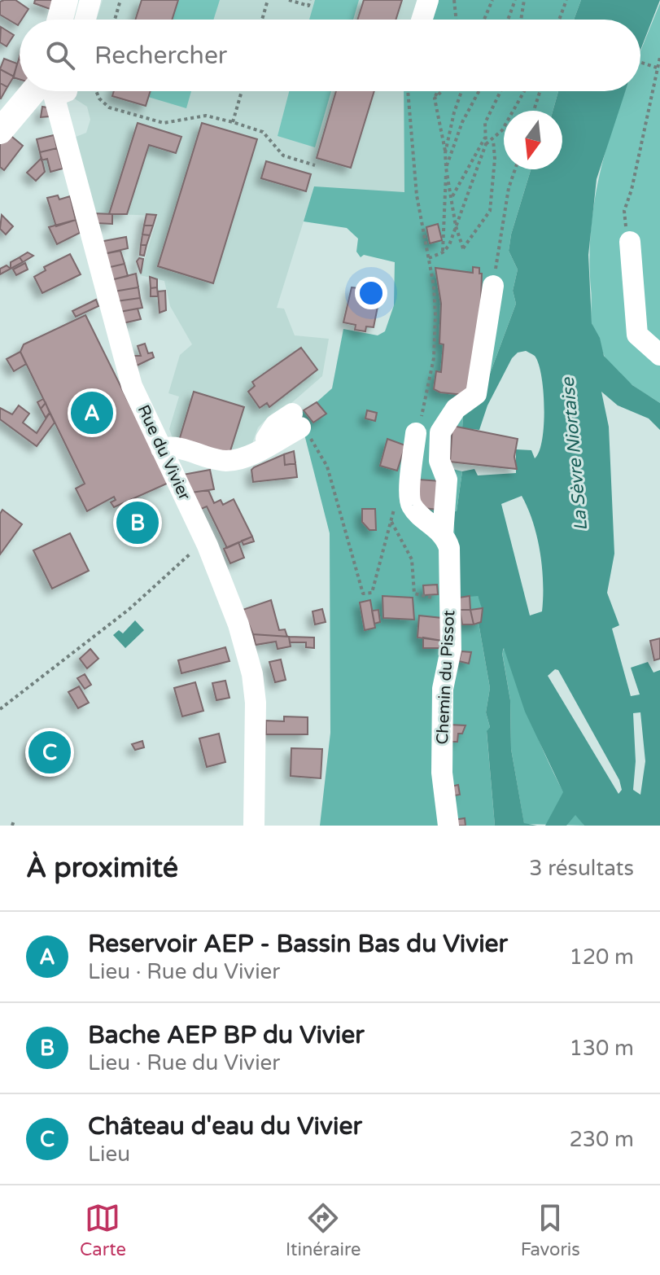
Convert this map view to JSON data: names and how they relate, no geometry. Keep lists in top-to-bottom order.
{
  "streets": {
    "street": ["Rue du Vivier", "Chemin du Pissot"]
  },
  "water": ["La Sèvre Niortaise"],
  "north": "bottom",
  "page": {
    "search": "Rechercher",
    "pins": ["A", "B", "C"],
    "heading": ["À proximité", "3 résultats"],
    "list": [
      {
        "mark": "A",
        "name": "Reservoir AEP - Bassin Bas du Vivier",
        "note": "Lieu · Rue du Vivier",
        "value": "120 m"
      },
      {
        "mark": "B",
        "name": "Bache AEP BP du Vivier",
        "note": "Lieu · Rue du Vivier",
        "value": "130 m"
      },
      {
        "mark": "C",
        "name": "Château d'eau du Vivier",
        "note": "Lieu",
        "value": "230 m"
      }
    ],
    "nav": ["Carte", "Itinéraire", "Favoris"]
  }
}
